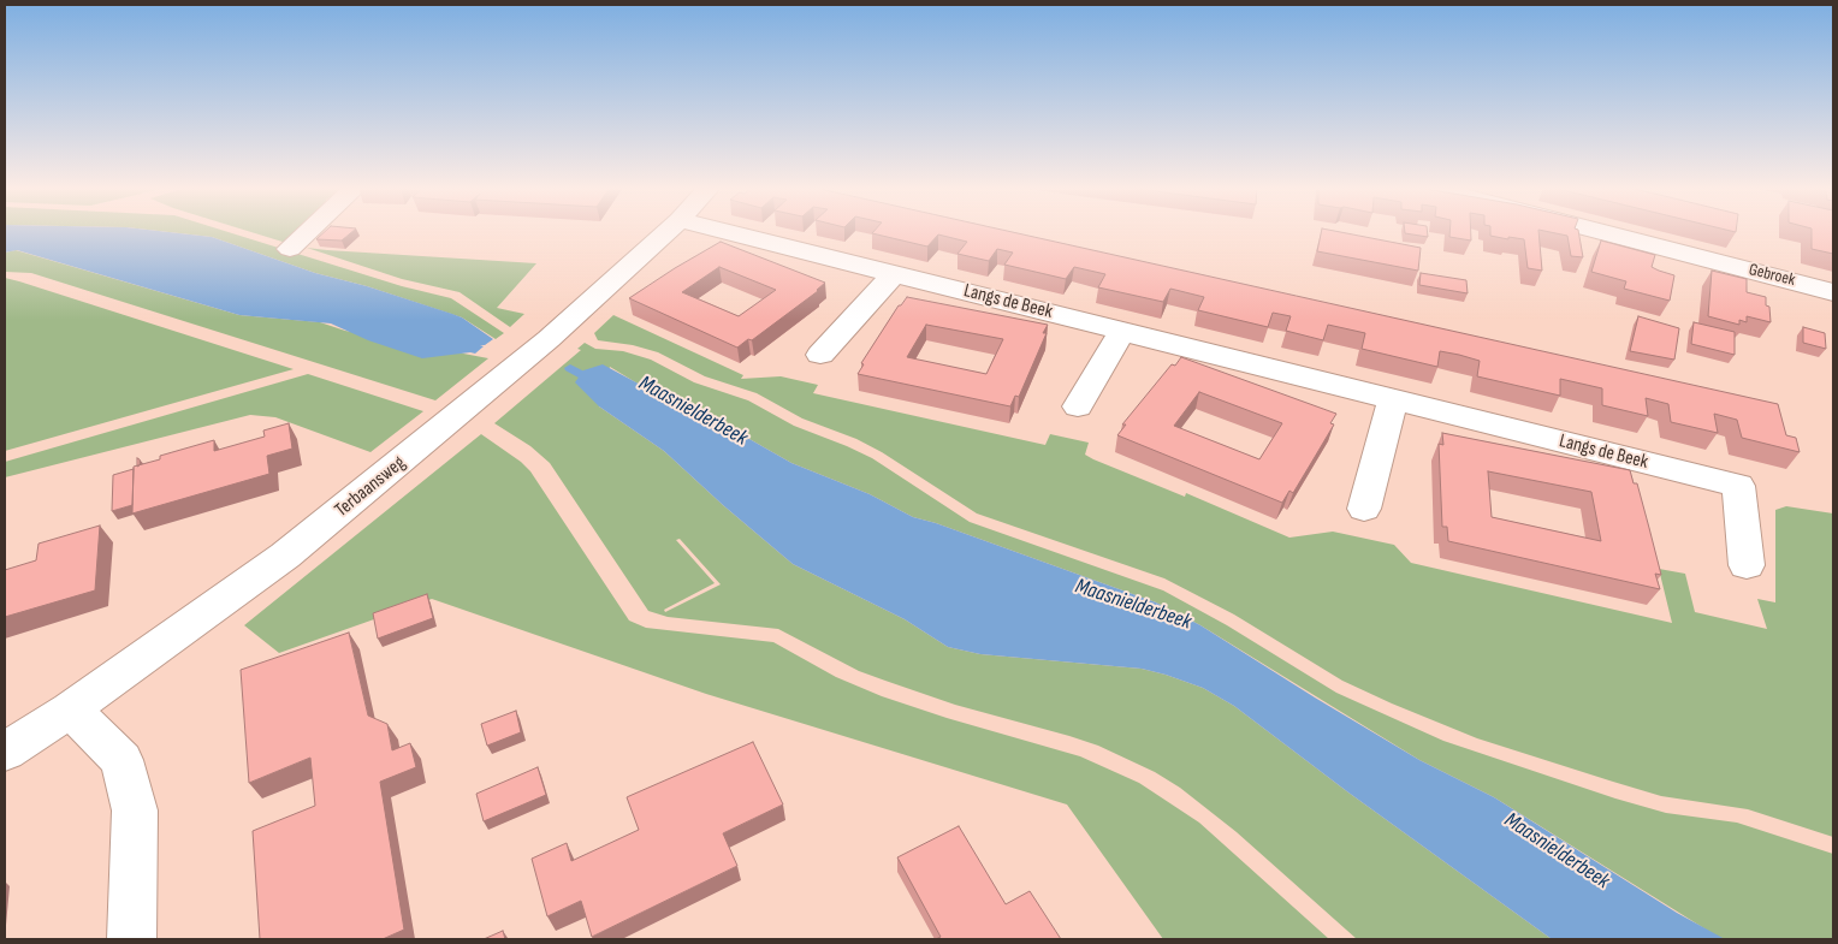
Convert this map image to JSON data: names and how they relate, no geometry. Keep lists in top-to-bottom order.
{
  "streets": {
    "street": ["Gebroek", "Langs de Beek", "Terbaansweg"]
  },
  "water": ["Maasnielderbeek"]
}
